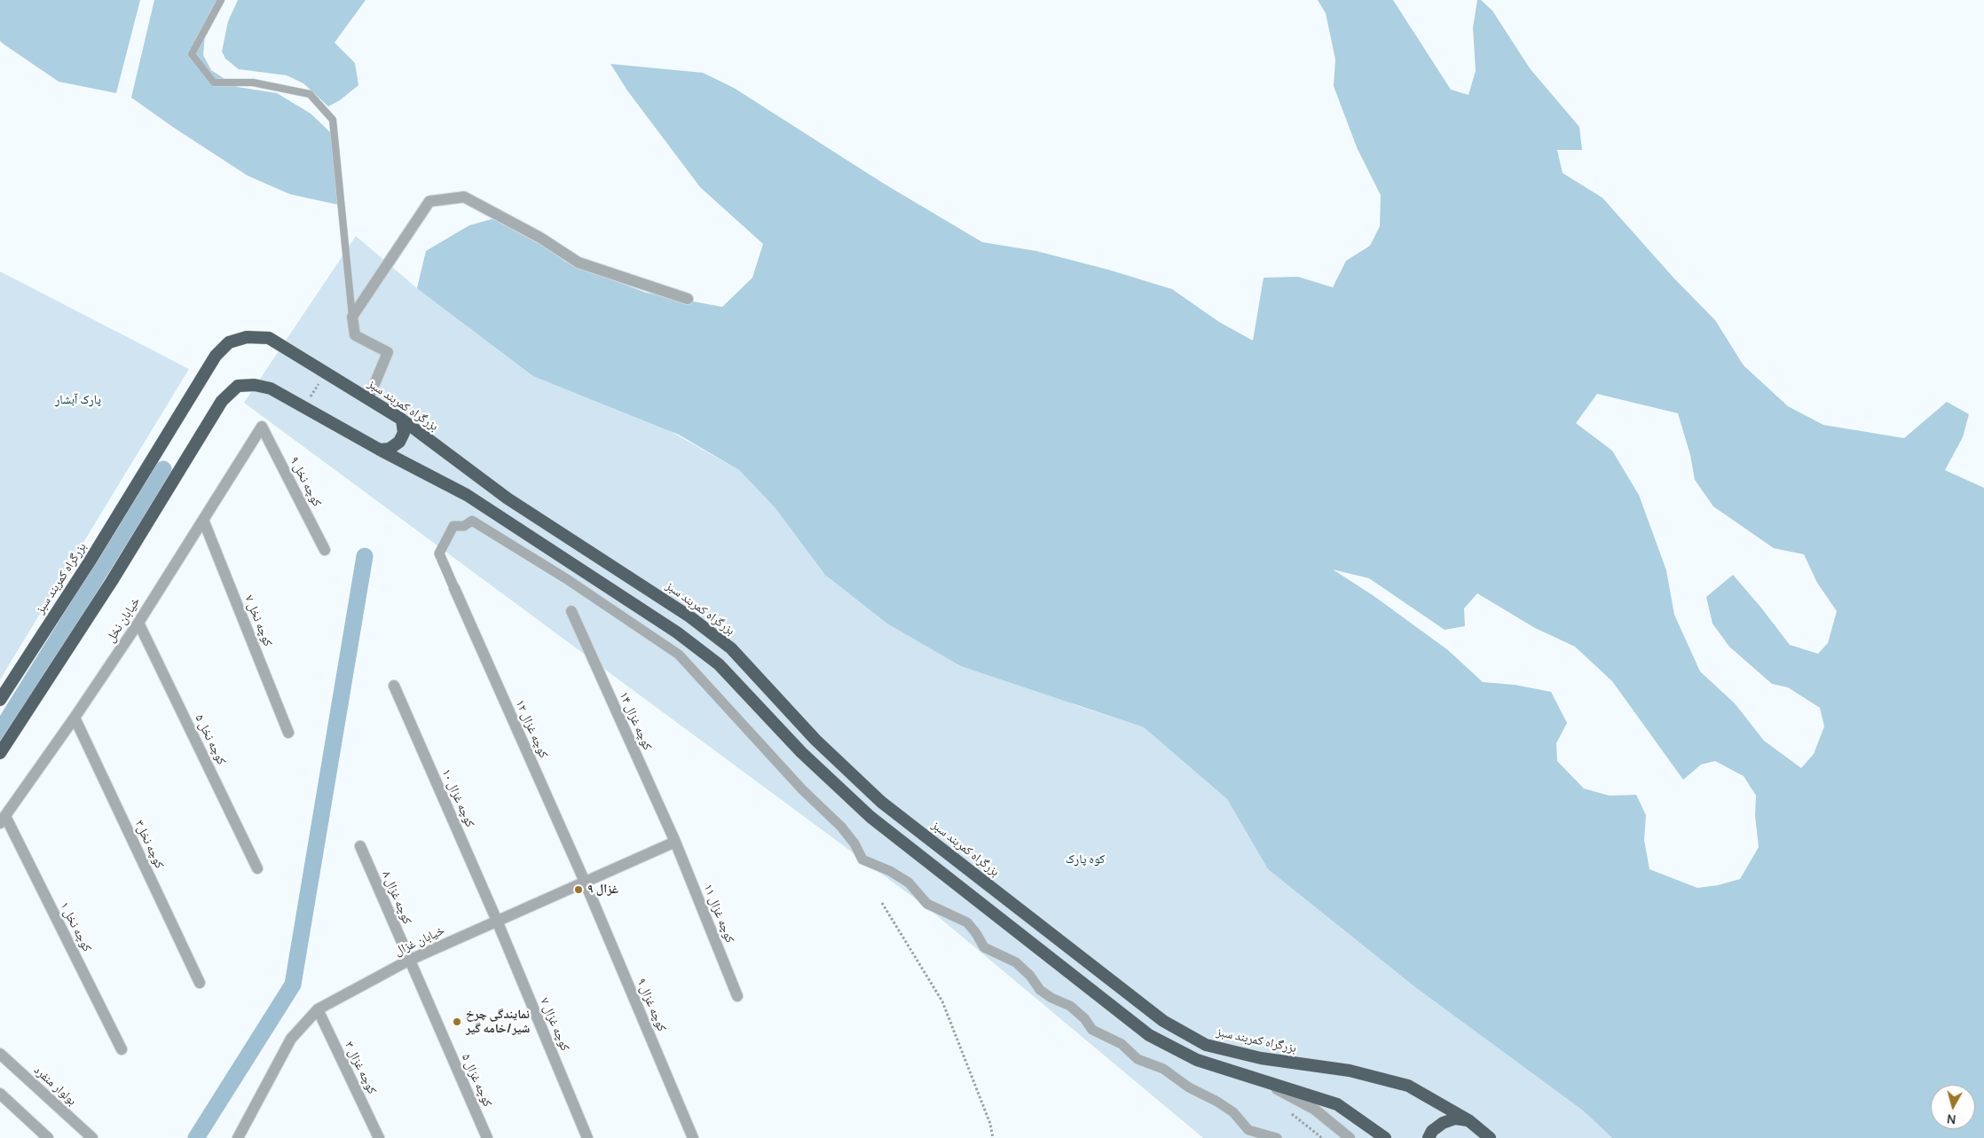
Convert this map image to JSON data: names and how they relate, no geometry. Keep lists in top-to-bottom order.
{
  "streets": {
    "highway": ["بزرگراه کمربند سبز"],
    "street": [
      "کوچه نخل ۹",
      "خیابان نخل",
      "کوچه نخل ۷",
      "کوچه غزال ۱۴",
      "کوچه غزال ۱۲",
      "کوچه نخل ۵",
      "کوچه غزال ۱۰",
      "کوچه نخل۳",
      "کوچه غزال ۸",
      "کوچه غزال ۱۱",
      "کوچه نخل ۱",
      "خیابان غزال",
      "کوچه غزال ۹",
      "کوچه غزال ۷",
      "کوچه غزال ۳",
      "کوچه غزال ۵",
      "بولوار منفرد"
    ]
  },
  "crossings": [
    ["کوچه نخل ۹", "خیابان نخل"],
    ["خیابان نخل", "کوچه نخل ۷"],
    ["خیابان نخل", "کوچه نخل ۵"],
    ["خیابان نخل", "کوچه نخل۳"],
    ["خیابان نخل", "کوچه نخل ۱"],
    ["کوچه غزال ۱۴", "کوچه غزال ۱۱"],
    ["کوچه غزال ۱۴", "خیابان غزال"],
    ["کوچه غزال ۱۲", "خیابان غزال"],
    ["کوچه غزال ۱۲", "کوچه غزال ۹"],
    ["کوچه غزال ۱۰", "خیابان غزال"],
    ["کوچه غزال ۱۰", "کوچه غزال ۷"],
    ["کوچه غزال ۸", "خیابان غزال"],
    ["کوچه غزال ۸", "کوچه غزال ۵"],
    ["کوچه غزال ۱۱", "خیابان غزال"],
    ["خیابان غزال", "کوچه غزال ۹"],
    ["خیابان غزال", "کوچه غزال ۷"],
    ["خیابان غزال", "کوچه غزال ۳"],
    ["خیابان غزال", "کوچه غزال ۵"]
  ],
  "parks": ["پارک آبشار", "کوه پارک"],
  "places": ["غزال ۹", "نمایندگی چرخ شیر/خامه گیر"],
  "north": "bottom"
}
